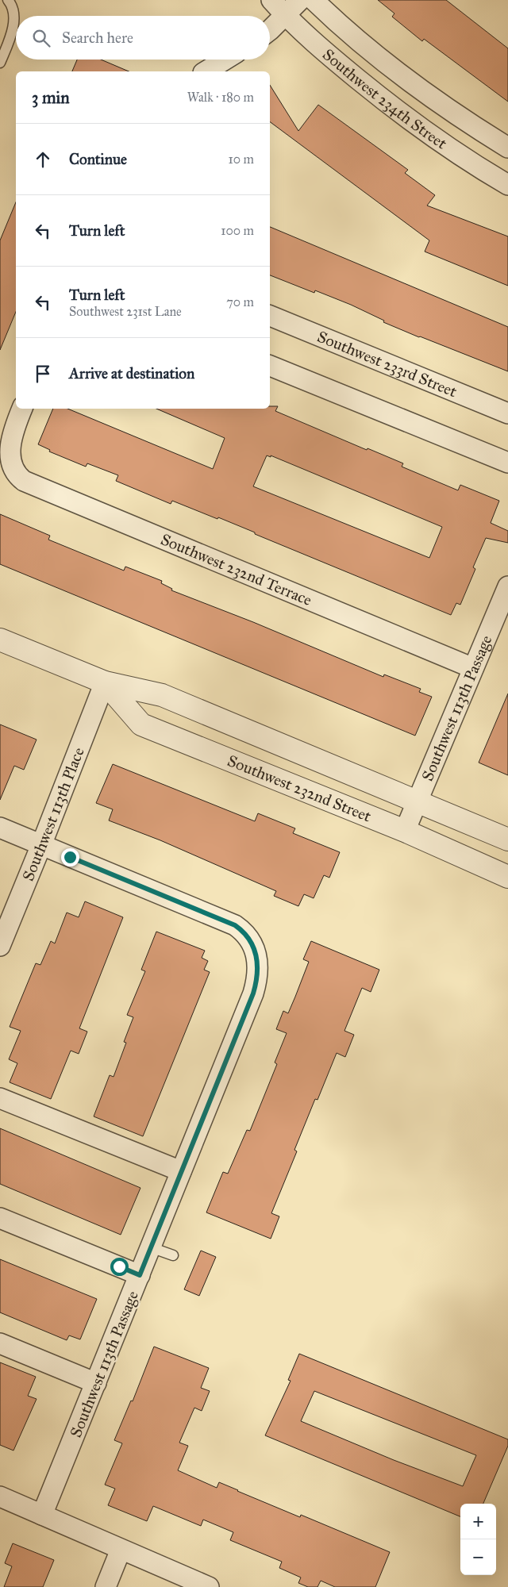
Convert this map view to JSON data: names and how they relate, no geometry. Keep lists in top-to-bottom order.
{
  "streets": {
    "street": [
      "Southwest 234th Street",
      "Southwest 233rd Street",
      "Southwest 232nd Terrace",
      "Southwest 113th Passage",
      "Southwest 232nd Street",
      "Southwest 113th Place"
    ]
  },
  "crossings": [
    ["Southwest 232nd Terrace", "Southwest 113th Passage"],
    ["Southwest 113th Passage", "Southwest 232nd Street"],
    ["Southwest 113th Passage", "Southwest 113th Place"],
    ["Southwest 232nd Street", "Southwest 113th Place"]
  ],
  "page": {
    "search": "Search here",
    "heading": ["3 min", "Walk · 180 m"],
    "list": [
      ["Continue", "10 m"],
      ["Turn left", "100 m"],
      ["Turn left", "Southwest 231st Lane", "70 m"],
      "Arrive at destination"
    ],
    "map_buttons": ["+", "−"]
  }
}
